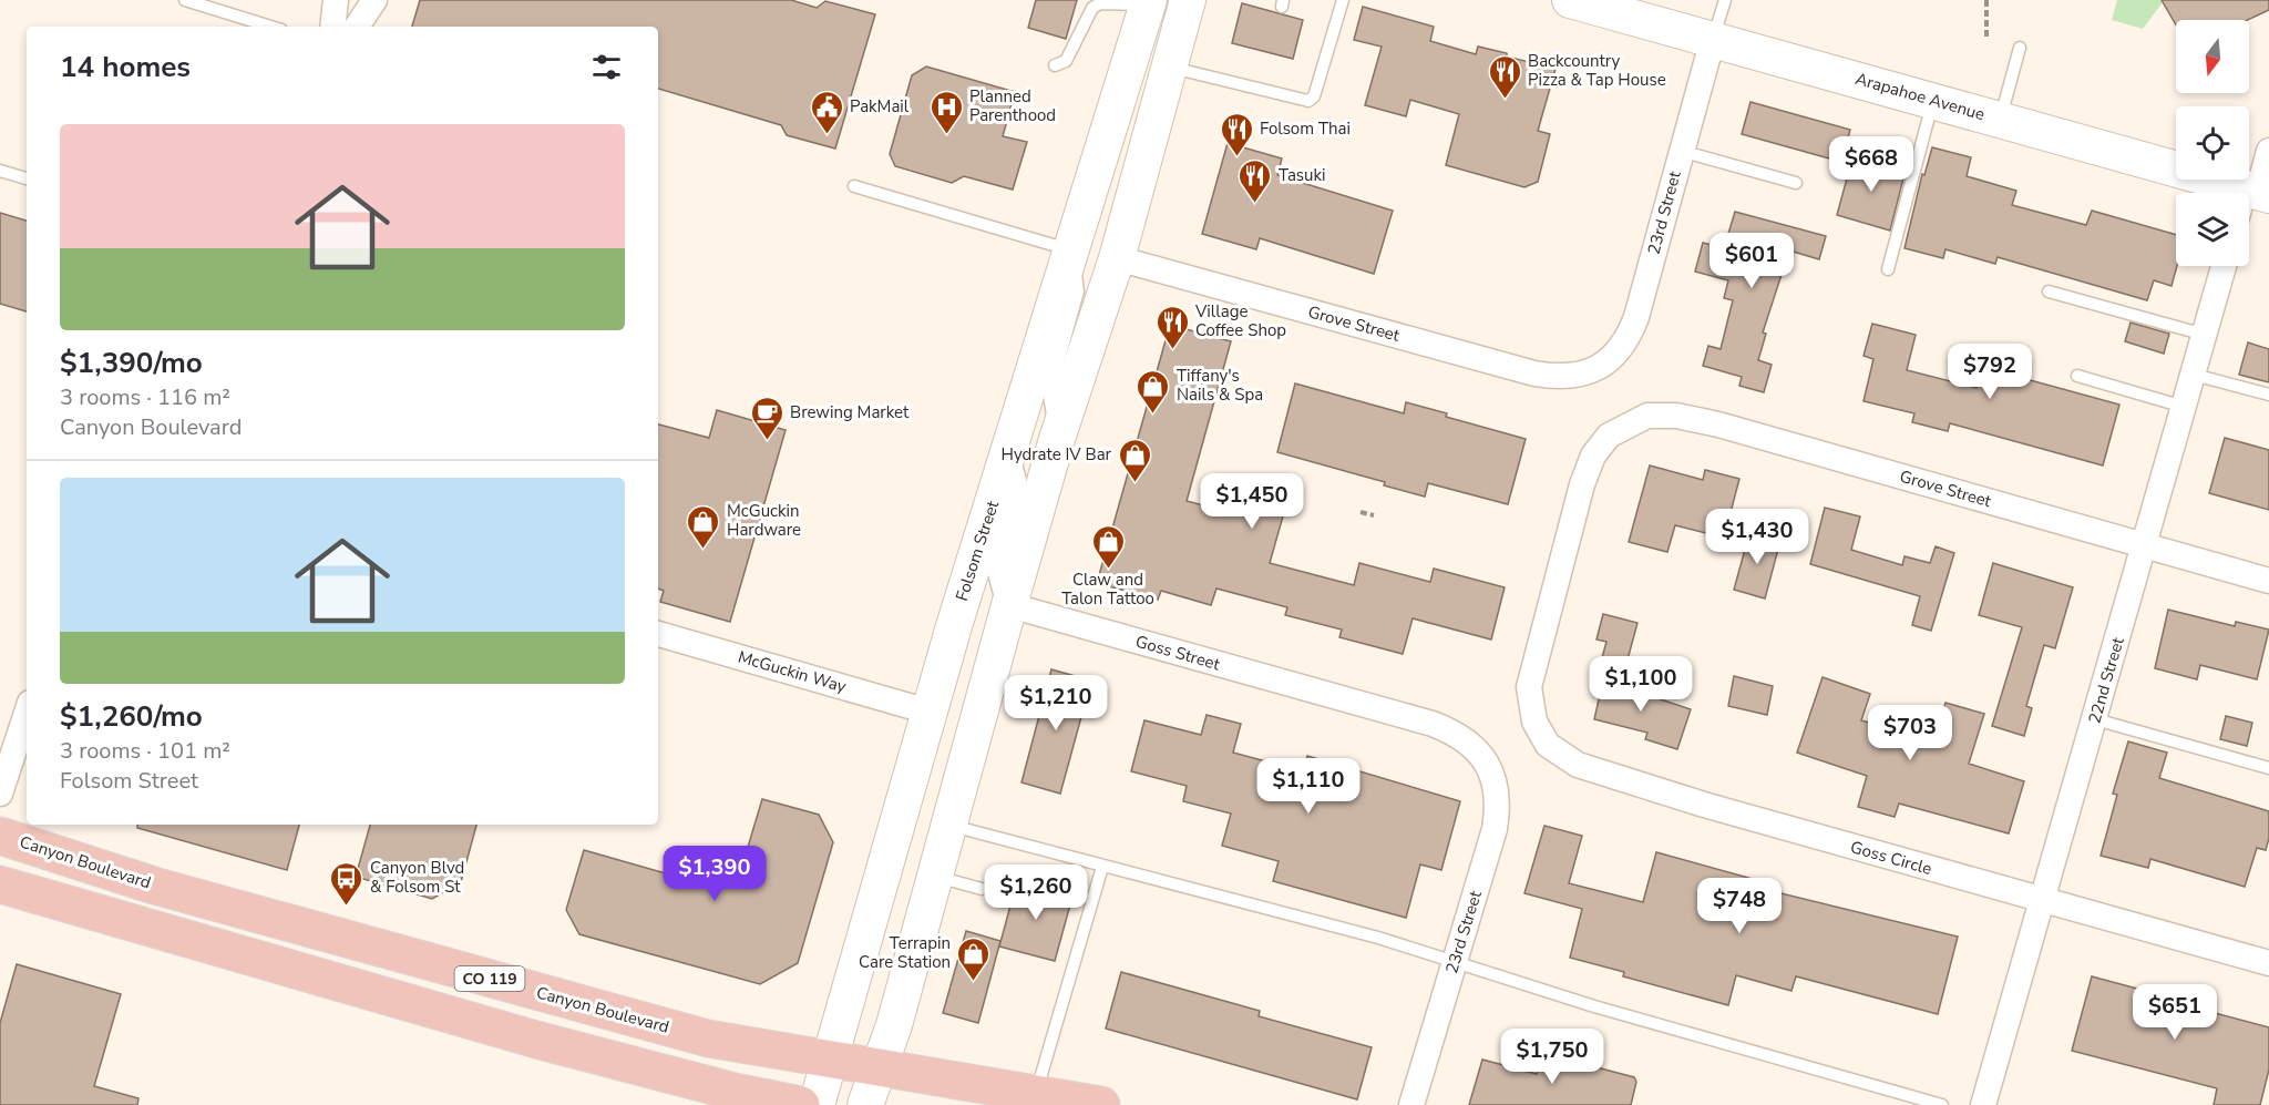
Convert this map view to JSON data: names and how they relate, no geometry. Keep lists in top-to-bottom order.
{
  "streets": {
    "main road": [
      "Arapahoe Avenue",
      "Folsom Street",
      "Canyon Boulevard",
      "CO 119"
    ],
    "street": [
      "23rd Street",
      "Grove Street",
      "Goss Street",
      "McGuckin Way",
      "22nd Street",
      "Goss Circle"
    ]
  },
  "crossings": [
    ["Arapahoe Avenue", "23rd Street"],
    ["23rd Street", "Grove Street"],
    ["23rd Street", "Goss Street"],
    ["Grove Street", "22nd Street"],
    ["Grove Street", "Goss Circle"],
    ["Folsom Street", "McGuckin Way"],
    ["Folsom Street", "Canyon Boulevard"],
    ["22nd Street", "Goss Circle"]
  ],
  "places": {
    "restaurant": [
      "Backcountry Pizza & Tap House",
      "Folsom Thai",
      "Tasuki",
      "Village Coffee Shop"
    ],
    "public building": ["PakMail"],
    "hospital": ["Planned Parenthood"],
    "shop": [
      "Tiffany's Nails & Spa",
      "Hydrate IV Bar",
      "McGuckin Hardware",
      "Claw and Talon Tattoo",
      "Terrapin Care Station"
    ],
    "cafe": ["Brewing Market"],
    "bus stop": ["Canyon Blvd & Folsom St"]
  },
  "north": "bottom",
  "page": {
    "heading": "14 homes",
    "list": [
      {
        "name": "$1,390/mo",
        "note": "3 rooms · 116 m² · Canyon Boulevard"
      },
      {
        "name": "$1,260/mo",
        "note": "3 rooms · 101 m² · Folsom Street"
      }
    ],
    "price": [
      "$668",
      "$601",
      "$792",
      "$1,450",
      "$1,430",
      "$1,100",
      "$1,210",
      "$703",
      "$1,110",
      "$1,390",
      "$1,260",
      "$748",
      "$651",
      "$1,750"
    ]
  }
}
